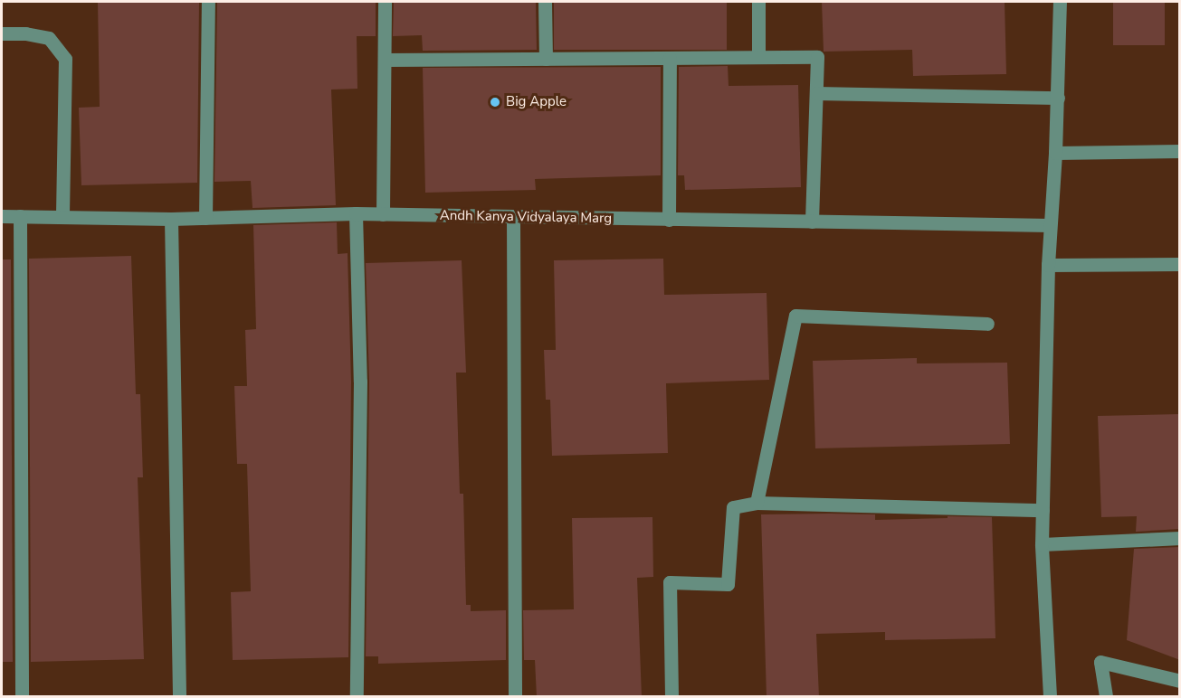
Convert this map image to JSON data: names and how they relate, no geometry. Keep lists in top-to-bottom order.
{
  "streets": {
    "street": ["Andh Kanya Vidyalaya Marg"]
  },
  "places": ["Big Apple"]
}
